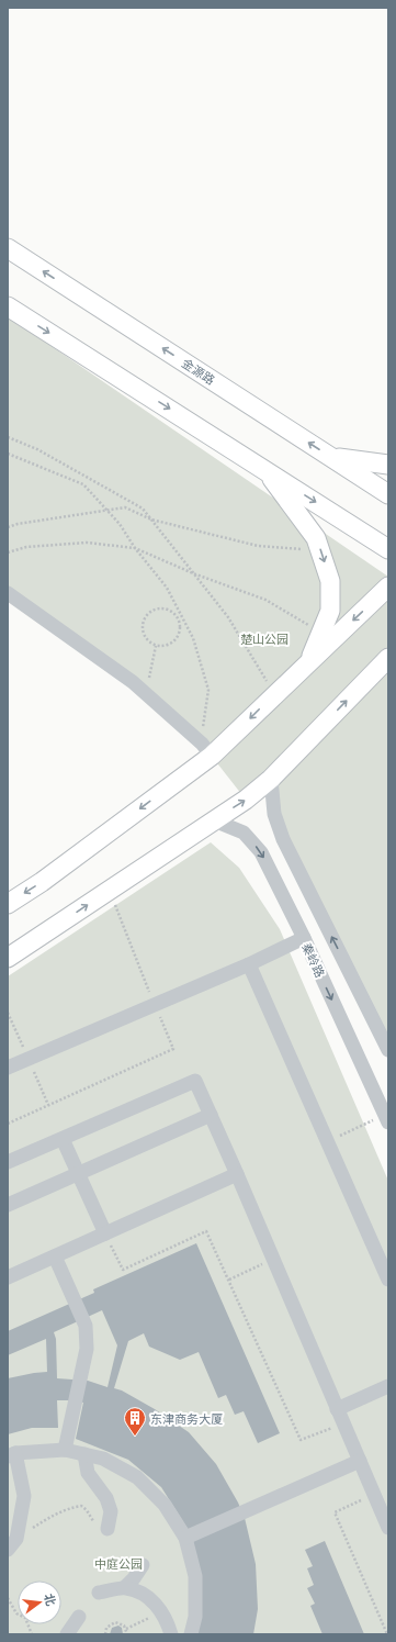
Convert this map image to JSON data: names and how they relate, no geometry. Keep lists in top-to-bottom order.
{
  "streets": {
    "main road": ["金源路"],
    "street": ["秦岭路"]
  },
  "parks": ["楚山公园", "中庭公园"],
  "places": {
    "building": ["东津商务大厦"]
  },
  "north": "right"
}
